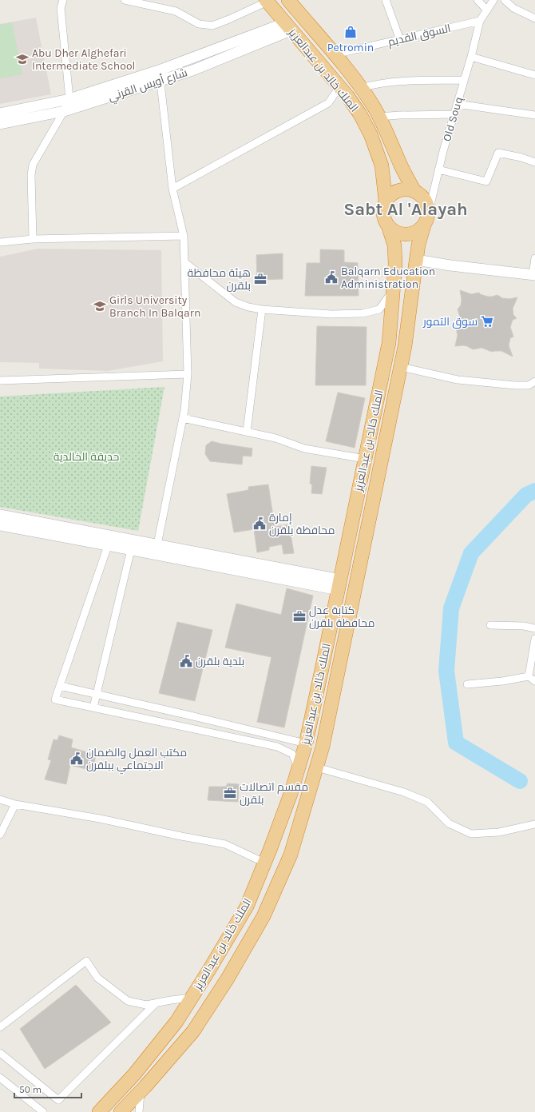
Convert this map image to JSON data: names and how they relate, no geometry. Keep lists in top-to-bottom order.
{
  "streets": {
    "highway": ["الملك خالد بن عبدالعزيز"],
    "street": ["السوق القديم", "شارع أويس القرني", "Old Souq"]
  },
  "crossings": [
    ["السوق القديم", "الملك خالد بن عبدالعزيز"],
    ["السوق القديم", "Old Souq"],
    ["الملك خالد بن عبدالعزيز", "شارع أويس القرني"],
    ["الملك خالد بن عبدالعزيز", "Old Souq"]
  ],
  "districts": ["Sabt Al 'Alayah"],
  "parks": ["حديقة الخالدية"],
  "places": {
    "shop": ["Petromin"],
    "school or university": ["Abu Dher Alghefari Intermediate School", "Girls University Branch In Balqarn"],
    "public building": [
      "Balqarn Education Administration",
      "إمارة محافظة بلقرن",
      "بلدية بلقرن",
      "مكتب العمل والضمان الاجتماعي ببلقرن"
    ],
    "office": ["هيئة محافظة بلقرن", "كتابة عدل محافظة بلقرن", "مقسم اتصالات بلقرن"],
    "supermarket": ["سوق التمور"]
  },
  "scale_bar": "50 m"
}
